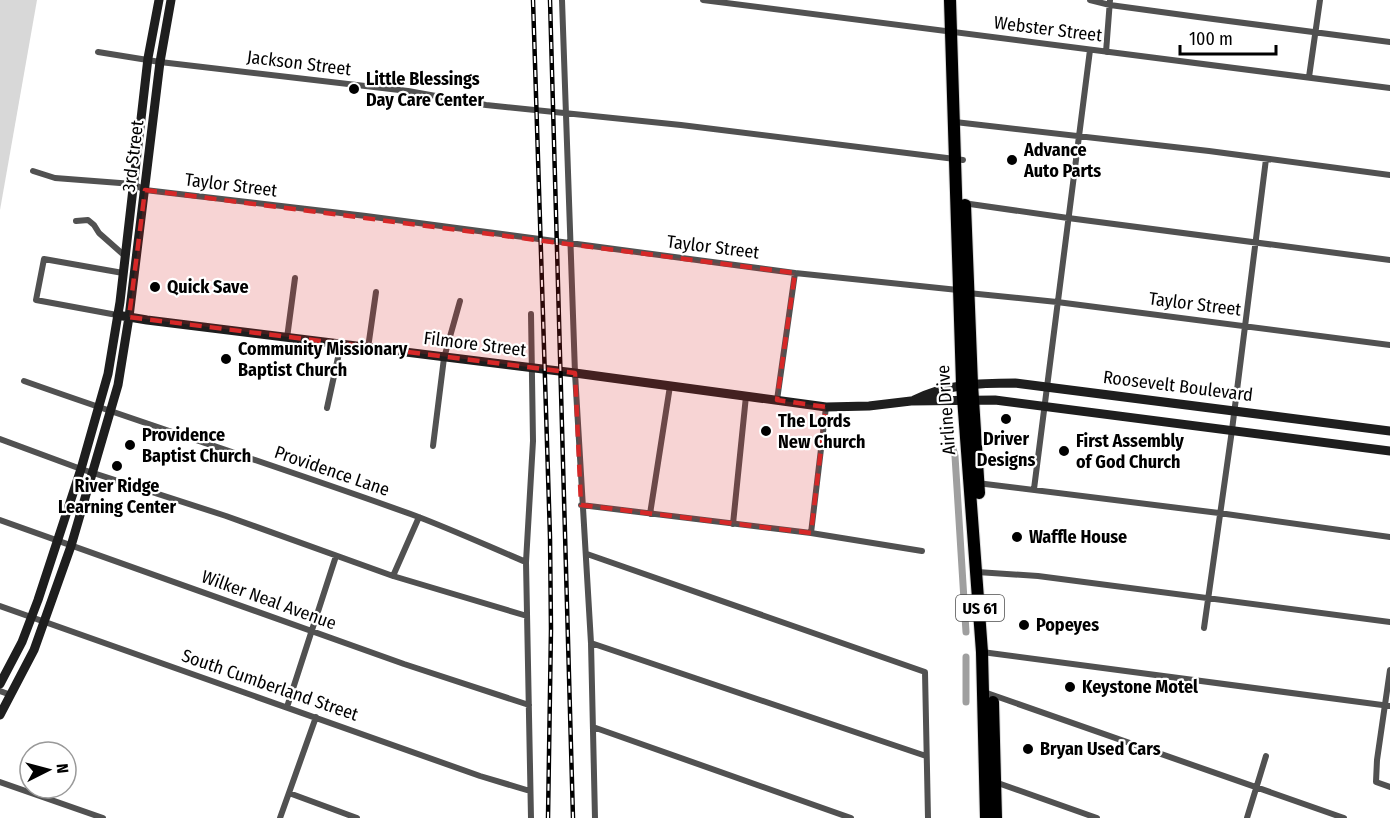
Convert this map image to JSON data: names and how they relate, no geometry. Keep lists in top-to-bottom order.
{
  "streets": {
    "highway": ["Airline Drive", "US 61"],
    "street": [
      "Webster Street",
      "Jackson Street",
      "3rd Street",
      "Taylor Street",
      "Filmore Street",
      "Roosevelt Boulevard",
      "Providence Lane",
      "Wilker Neal Avenue",
      "South Cumberland Street"
    ]
  },
  "crossings": [
    ["Webster Street", "Airline Drive"],
    ["Jackson Street", "3rd Street"],
    ["Jackson Street", "Airline Drive"],
    ["3rd Street", "Taylor Street"],
    ["3rd Street", "Filmore Street"],
    ["3rd Street", "Providence Lane"],
    ["3rd Street", "Wilker Neal Avenue"],
    ["3rd Street", "South Cumberland Street"],
    ["Taylor Street", "Airline Drive"],
    ["Filmore Street", "Roosevelt Boulevard"],
    ["Filmore Street", "Airline Drive"],
    ["Roosevelt Boulevard", "Airline Drive"]
  ],
  "places": [
    "Little Blessings Day Care Center",
    "Advance Auto Parts",
    "Quick Save",
    "Community Missionary Baptist Church",
    "Driver Designs",
    "The Lords New Church",
    "Providence Baptist Church",
    "First Assembly of God Church",
    "River Ridge Learning Center",
    "Waffle House",
    "Popeyes",
    "Keystone Motel",
    "Bryan Used Cars"
  ],
  "scale_bar": "100 m",
  "north": "right"
}
